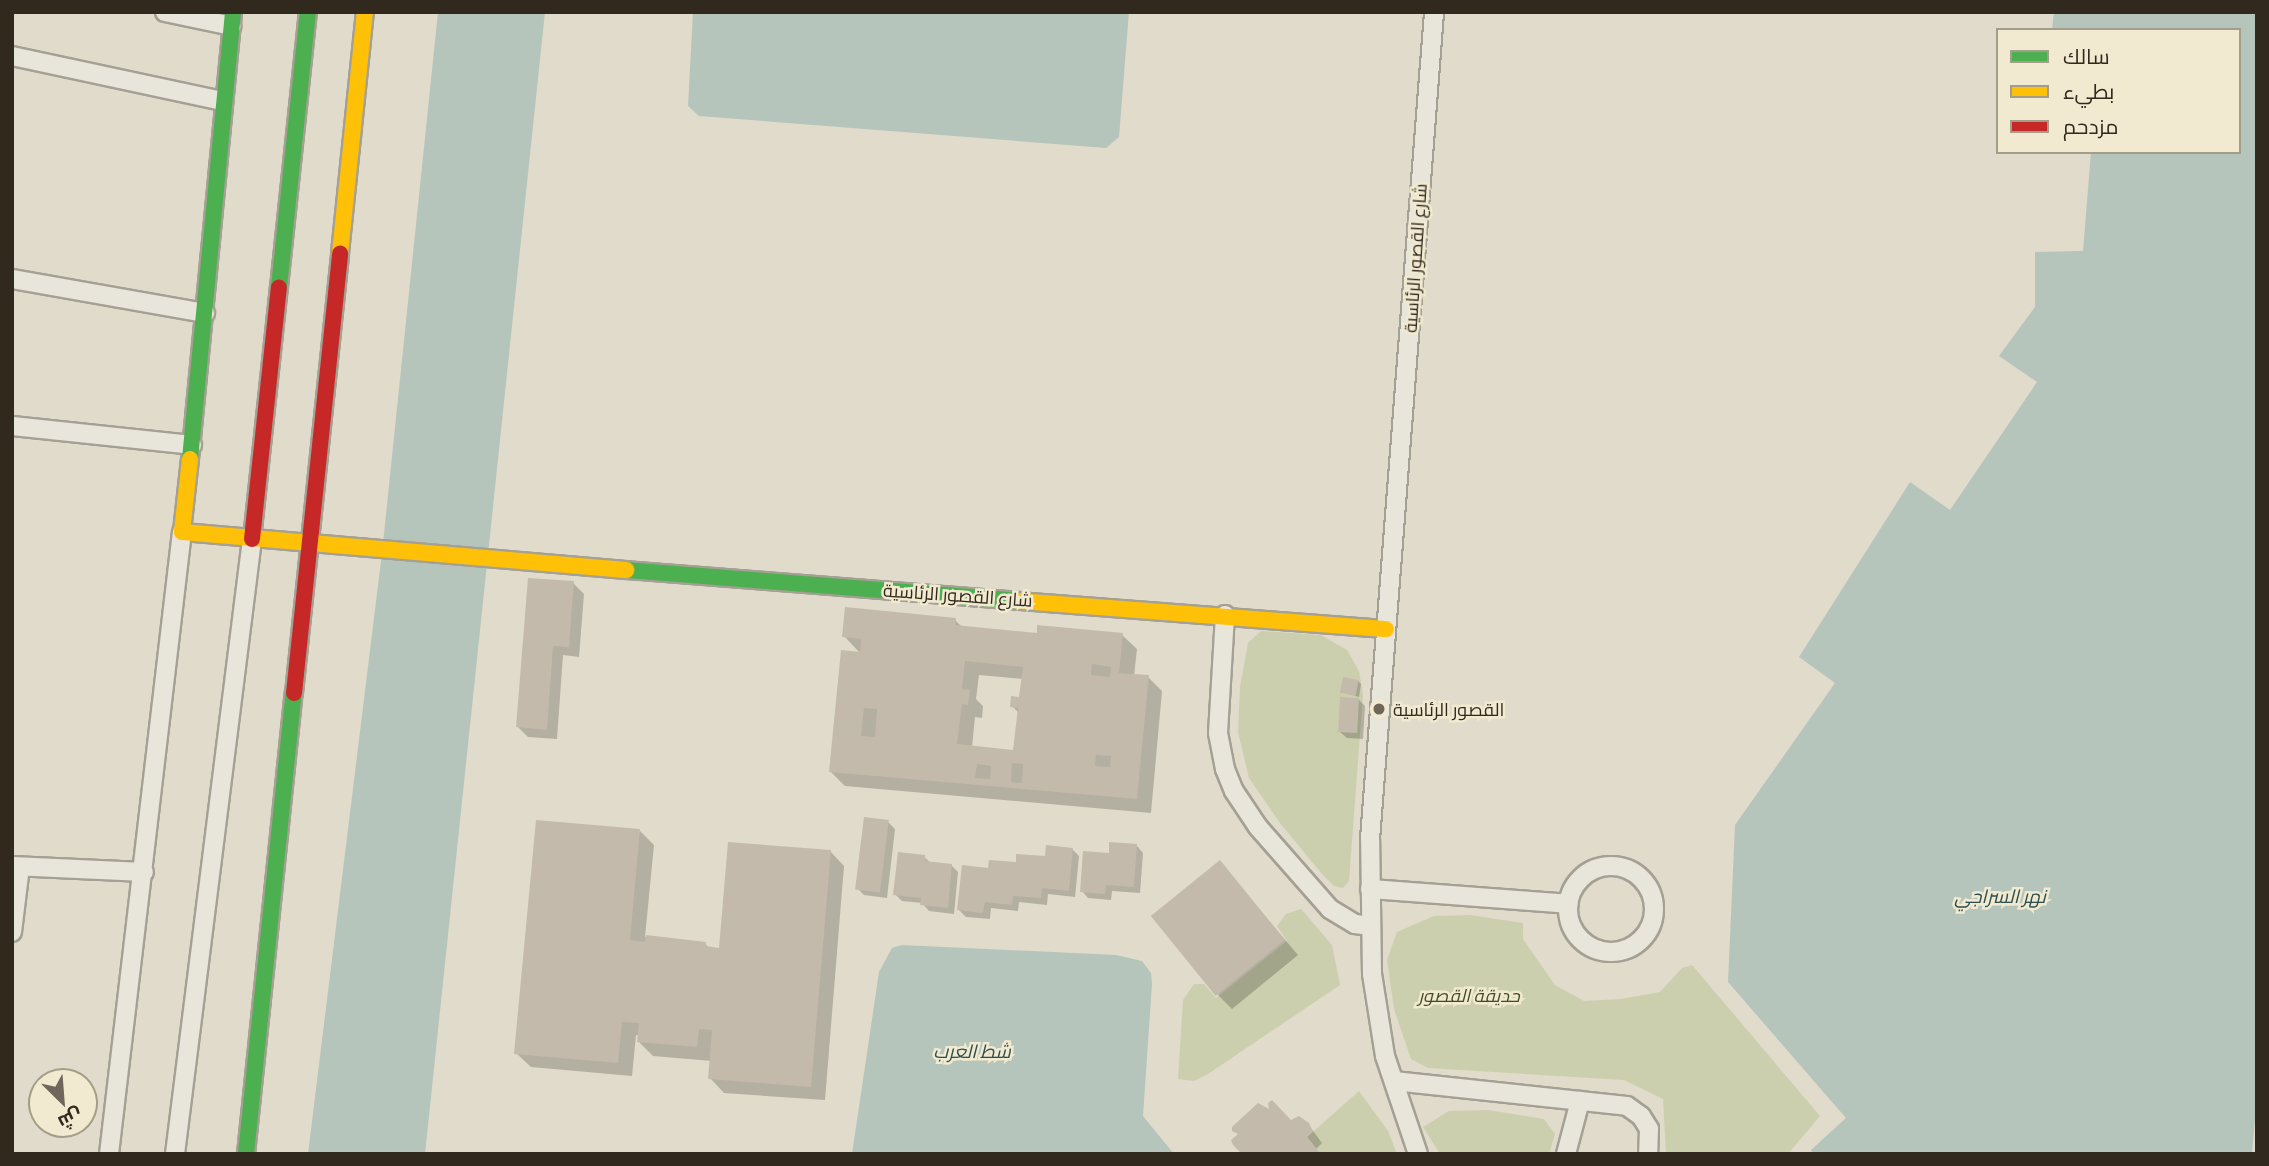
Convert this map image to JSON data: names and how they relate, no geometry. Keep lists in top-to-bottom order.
{
  "streets": {
    "main road": ["شارع القصور الرئاسية"]
  },
  "water": ["نهر السراجي", "شط العرب"],
  "parks": ["حديقة القصور"],
  "places": ["القصور الرئاسية"],
  "legend": ["سالك", "بطيء", "مزدحم"],
  "north": "bottom right"
}
